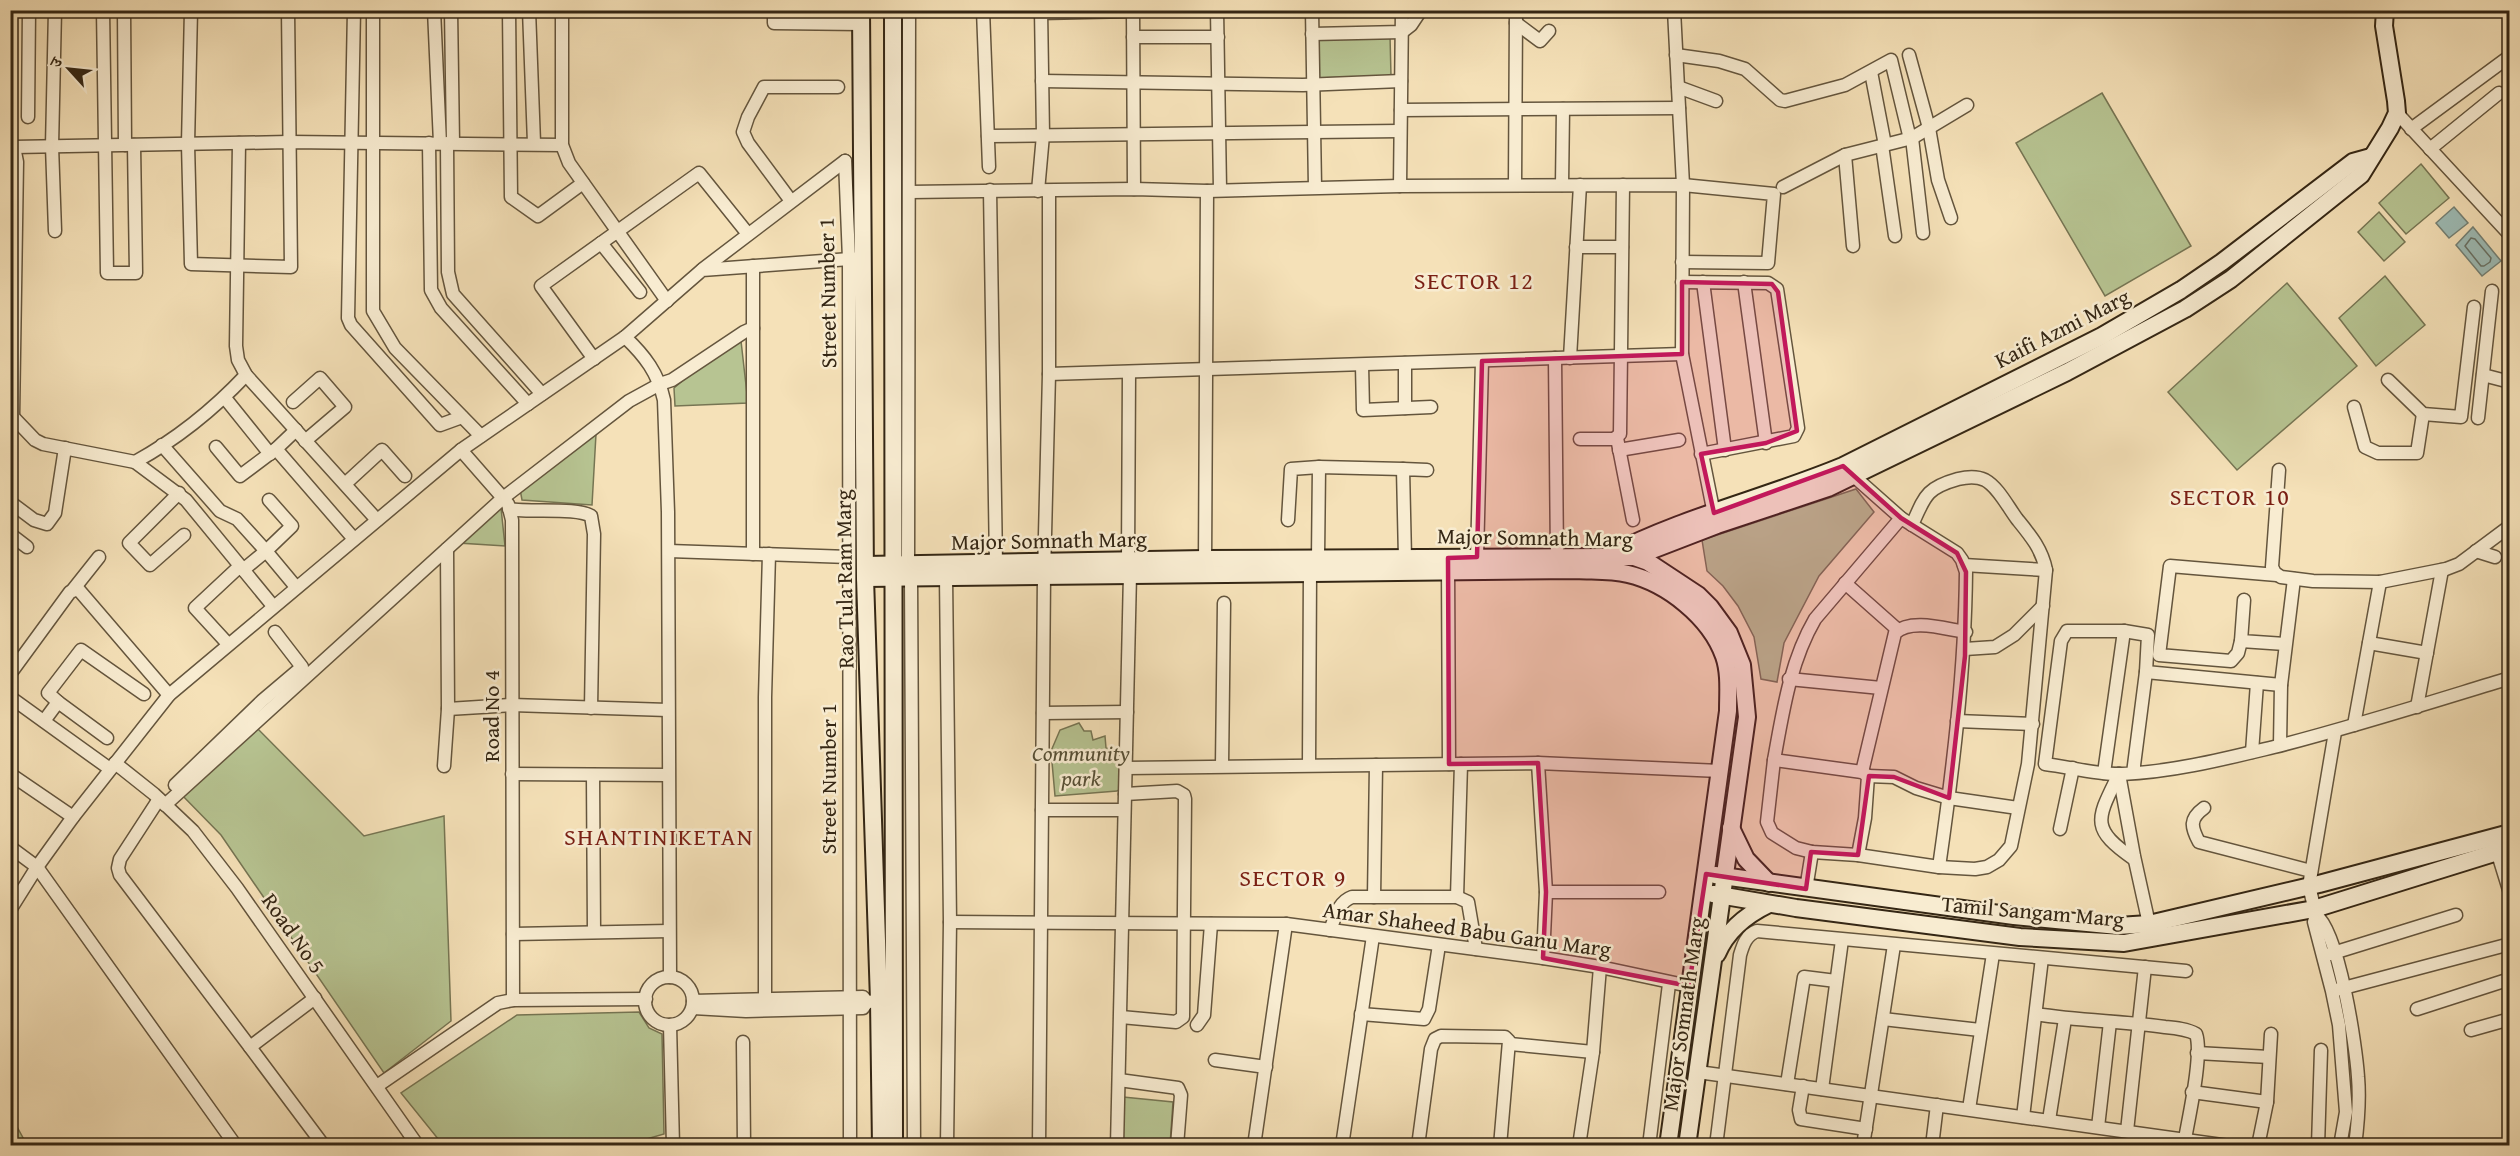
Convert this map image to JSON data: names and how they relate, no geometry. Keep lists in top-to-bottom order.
{
  "streets": {
    "street": [
      "Street Number 1",
      "Major Somnath Marg",
      "Rao Tula Ram Marg",
      "Road No 4",
      "Tamil Sangam Marg",
      "Amar Shaheed Babu Ganu Marg",
      "Road No 5"
    ]
  },
  "crossings": [
    ["Street Number 1", "Rao Tula Ram Marg"],
    ["Major Somnath Marg", "Rao Tula Ram Marg"],
    ["Major Somnath Marg", "Tamil Sangam Marg"],
    ["Major Somnath Marg", "Amar Shaheed Babu Ganu Marg"]
  ],
  "districts": [
    "SECTOR 12",
    "SECTOR 10",
    "SHANTINIKETAN",
    "SECTOR 9"
  ],
  "parks": ["Community park"],
  "north": "top left"
}
